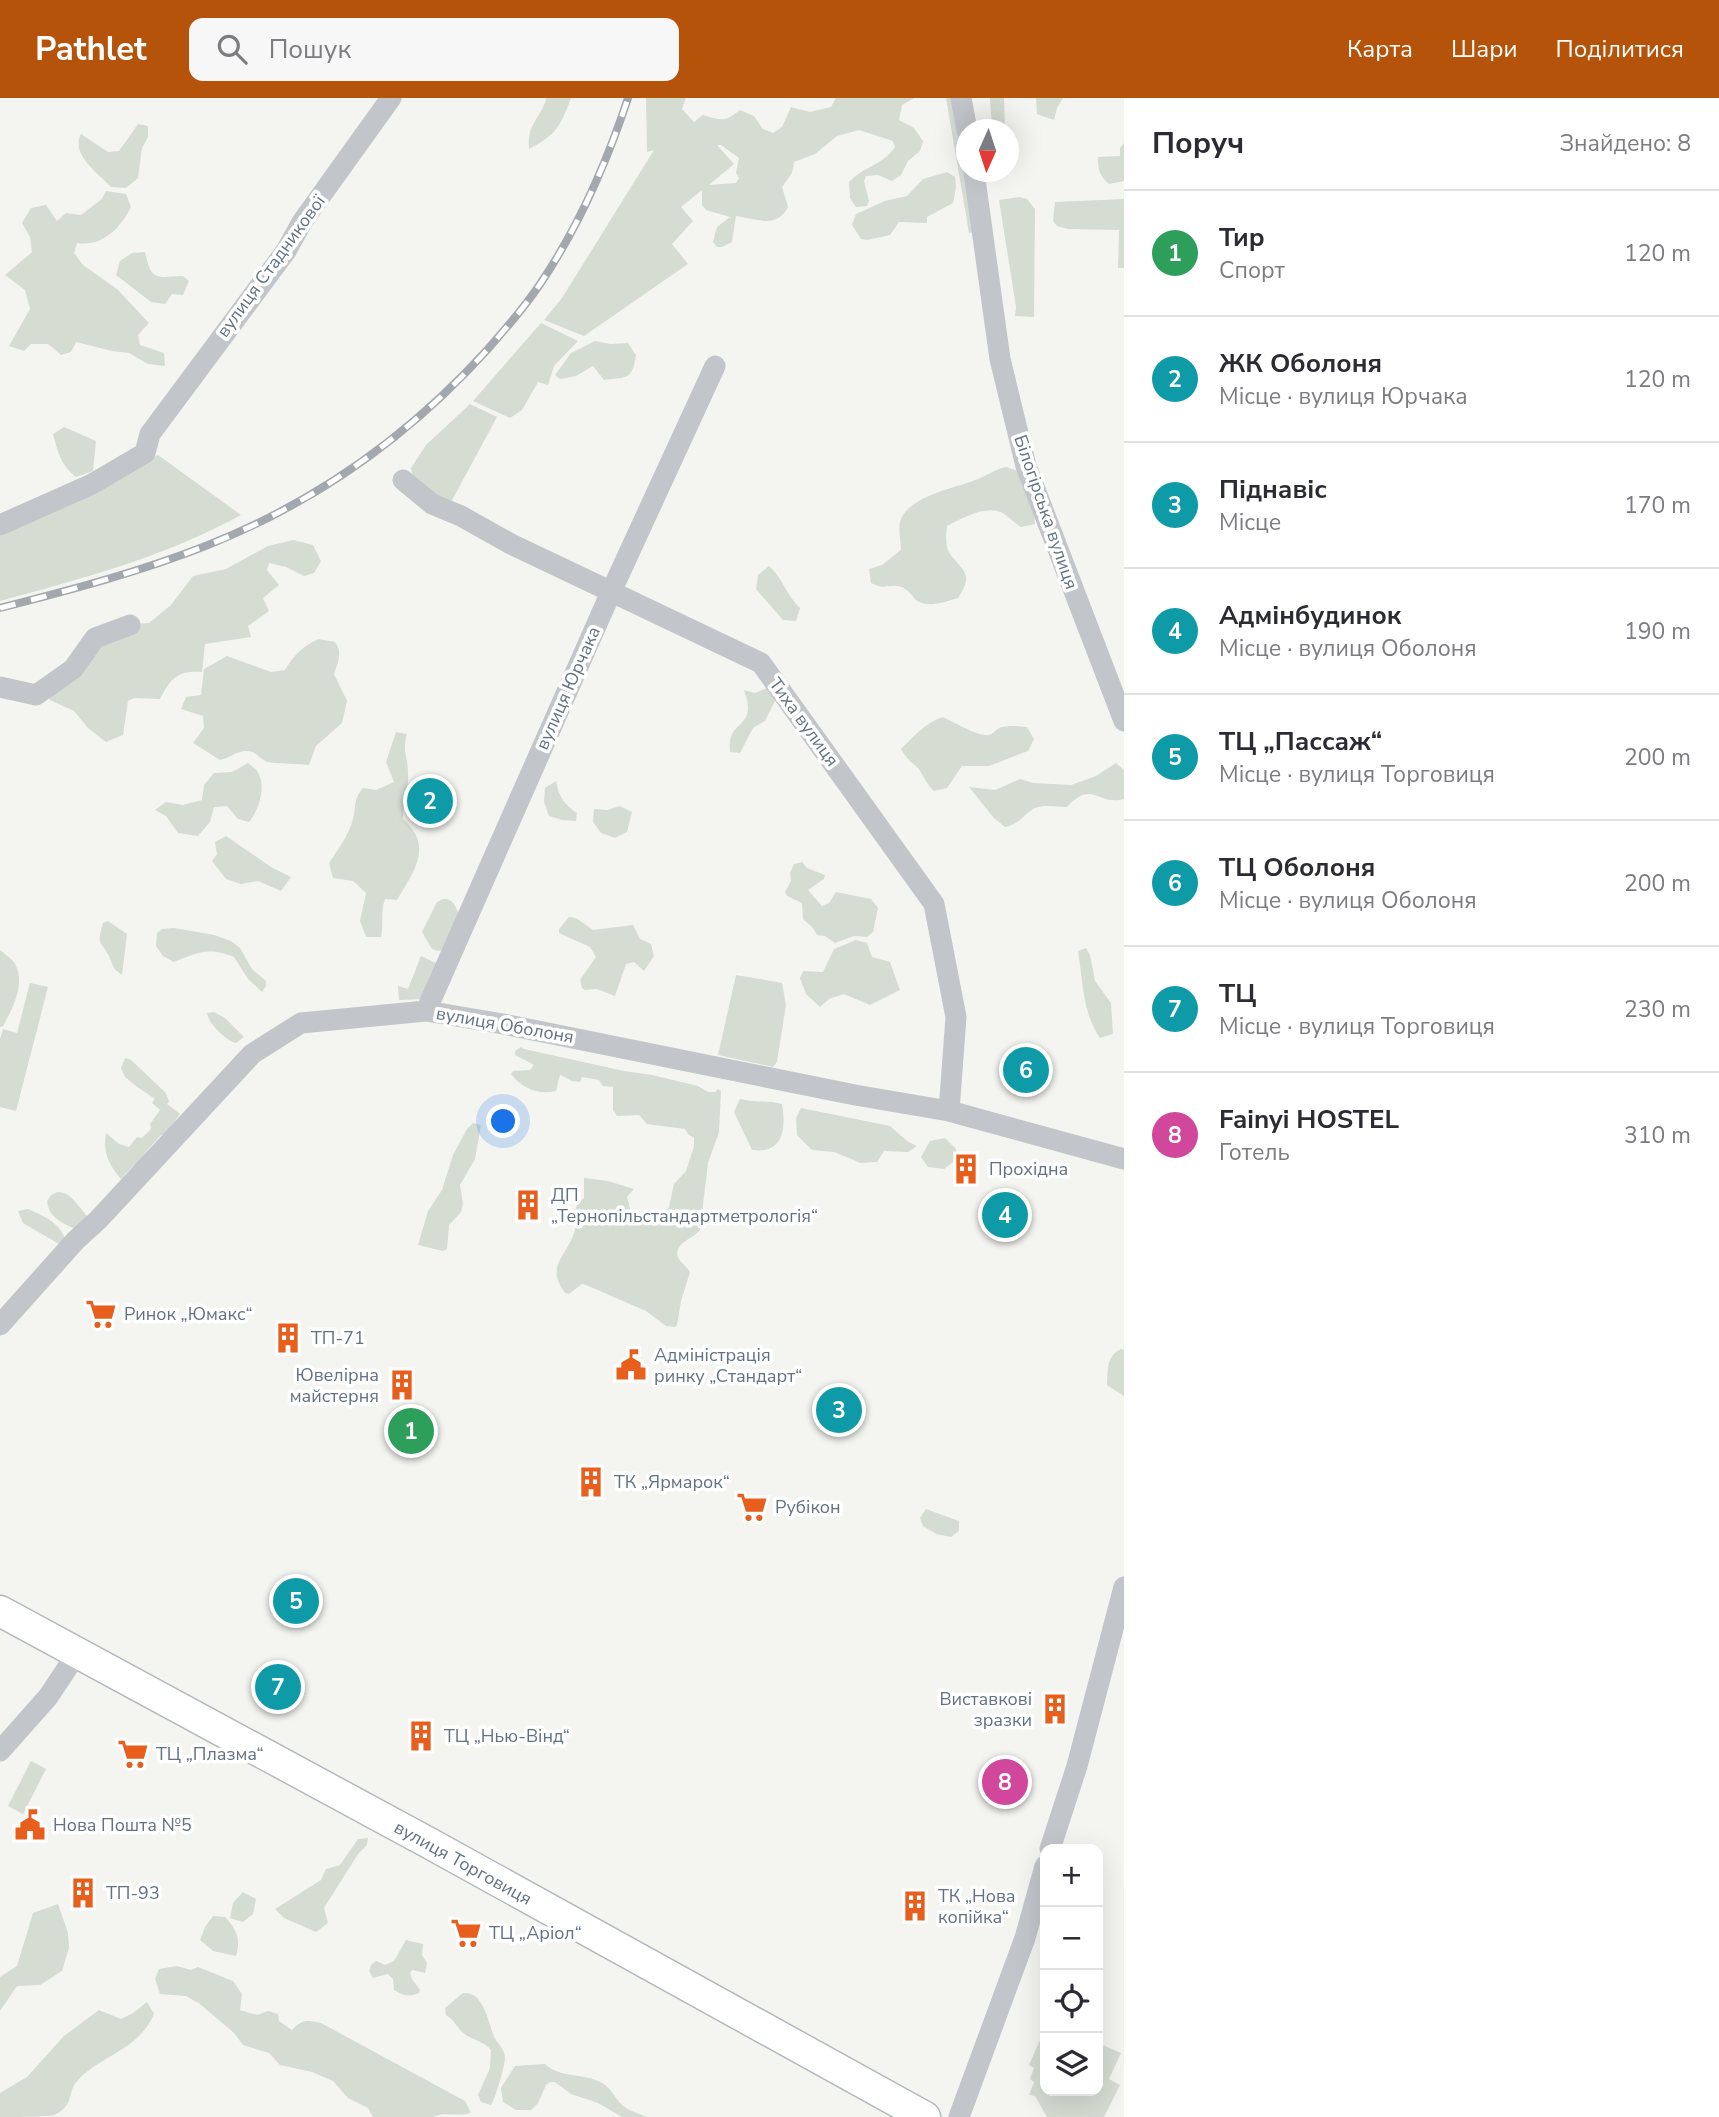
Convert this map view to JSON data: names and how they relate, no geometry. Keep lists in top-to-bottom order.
{
  "streets": {
    "main road": ["вулиця Торговиця"],
    "street": [
      "вулиця Стадникової",
      "Білогірська вулиця",
      "вулиця Юрчака",
      "Тиха вулиця",
      "вулиця Оболоня"
    ]
  },
  "crossings": [
    ["вулиця Юрчака", "Тиха вулиця"],
    ["вулиця Юрчака", "вулиця Оболоня"],
    ["Тиха вулиця", "вулиця Оболоня"]
  ],
  "places": {
    "building": [
      "Прохідна",
      "ДП „Тернопільстандартметрологія“",
      "ТП-71",
      "Ювелірна майстерня",
      "ТК „Ярмарок“",
      "Виставкові зразки",
      "ТЦ „Нью-Вінд“",
      "ТП-93",
      "ТК „Нова копійка“"
    ],
    "supermarket": [
      "Ринок „Юмакс“",
      "Рубікон",
      "ТЦ „Плазма“",
      "ТЦ „Аріол“"
    ],
    "public building": ["Адміністрація ринку „Стандарт“", "Нова Пошта №5"]
  },
  "north": "bottom",
  "page": {
    "header": "Pathlet",
    "search": "Пошук",
    "nav": ["Карта", "Шари", "Поділитися"],
    "heading": ["Поруч", "Знайдено: 8"],
    "list": [
      {
        "mark": "1",
        "name": "Тир",
        "note": "Спорт",
        "value": "120 m"
      },
      {
        "mark": "2",
        "name": "ЖК Оболоня",
        "note": "Місце · вулиця Юрчака",
        "value": "120 m"
      },
      {
        "mark": "3",
        "name": "Піднавіс",
        "note": "Місце",
        "value": "170 m"
      },
      {
        "mark": "4",
        "name": "Адмінбудинок",
        "note": "Місце · вулиця Оболоня",
        "value": "190 m"
      },
      {
        "mark": "5",
        "name": "ТЦ „Пассаж“",
        "note": "Місце · вулиця Торговиця",
        "value": "200 m"
      },
      {
        "mark": "6",
        "name": "ТЦ Оболоня",
        "note": "Місце · вулиця Оболоня",
        "value": "200 m"
      },
      {
        "mark": "7",
        "name": "ТЦ",
        "note": "Місце · вулиця Торговиця",
        "value": "230 m"
      },
      {
        "mark": "8",
        "name": "Fainyi HOSTEL",
        "note": "Готель",
        "value": "310 m"
      }
    ],
    "pins": [
      "2",
      "6",
      "4",
      "3",
      "1",
      "5",
      "7",
      "8"
    ],
    "map_buttons": ["+", "−"]
  }
}
